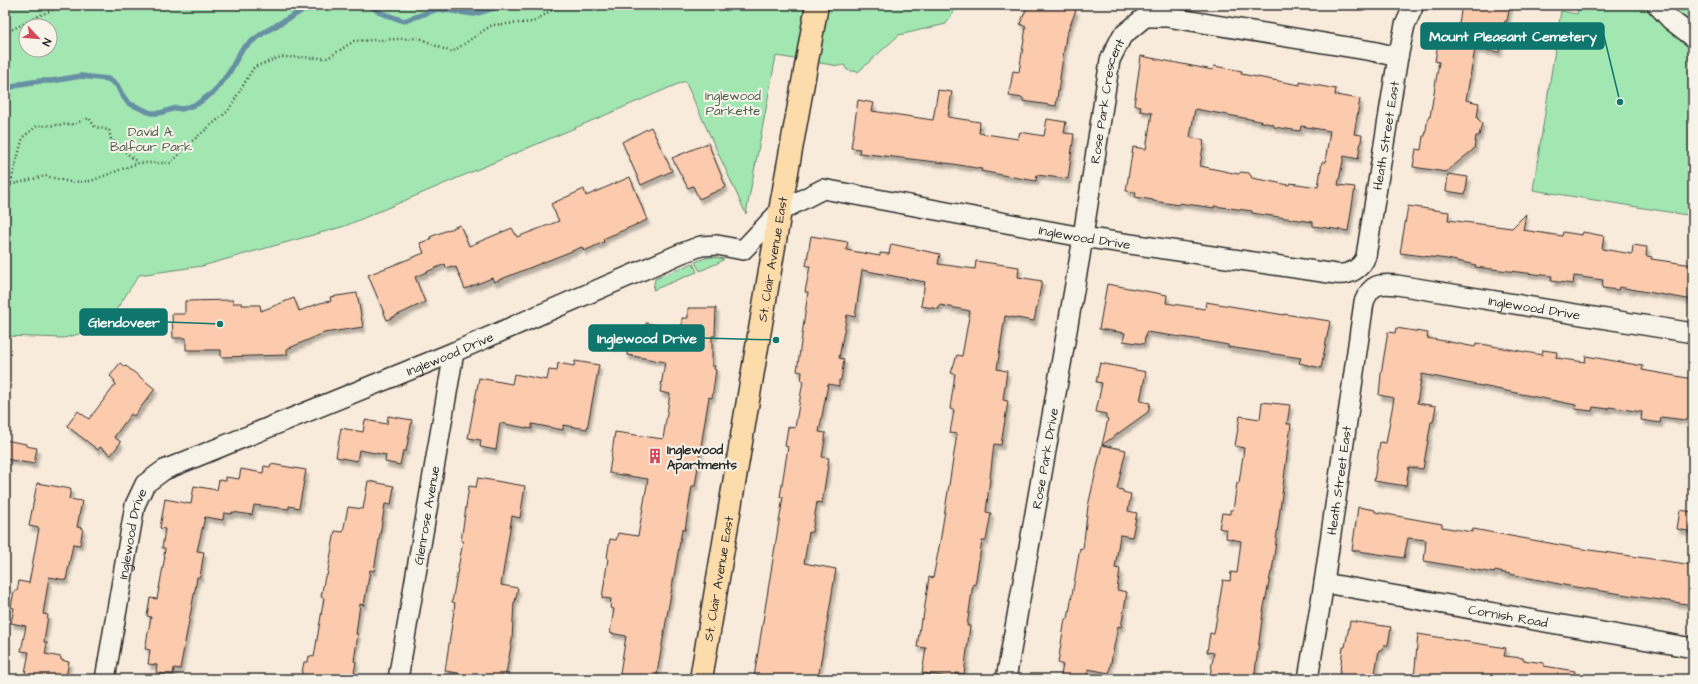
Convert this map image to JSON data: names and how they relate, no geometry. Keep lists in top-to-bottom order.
{
  "streets": {
    "main road": ["St. Clair Avenue East"],
    "street": [
      "Rose Park Crescent",
      "Heath Street East",
      "Inglewood Drive",
      "Rose Park Drive",
      "Glenrose Avenue",
      "Cornish Road"
    ]
  },
  "crossings": [
    ["Rose Park Crescent", "Heath Street East"],
    ["Rose Park Crescent", "Inglewood Drive"],
    ["Rose Park Crescent", "Rose Park Drive"],
    ["Heath Street East", "Inglewood Drive"],
    ["Heath Street East", "Cornish Road"],
    ["Inglewood Drive", "St. Clair Avenue East"],
    ["Inglewood Drive", "Rose Park Drive"],
    ["Inglewood Drive", "Glenrose Avenue"]
  ],
  "parks": ["Inglewood Parkette", "David A. Balfour Park"],
  "places": {
    "other": ["Mount Pleasant Cemetery", "Glendoveer", "Inglewood Drive"],
    "building": ["Inglewood Apartments"]
  },
  "north": "bottom right"
}
